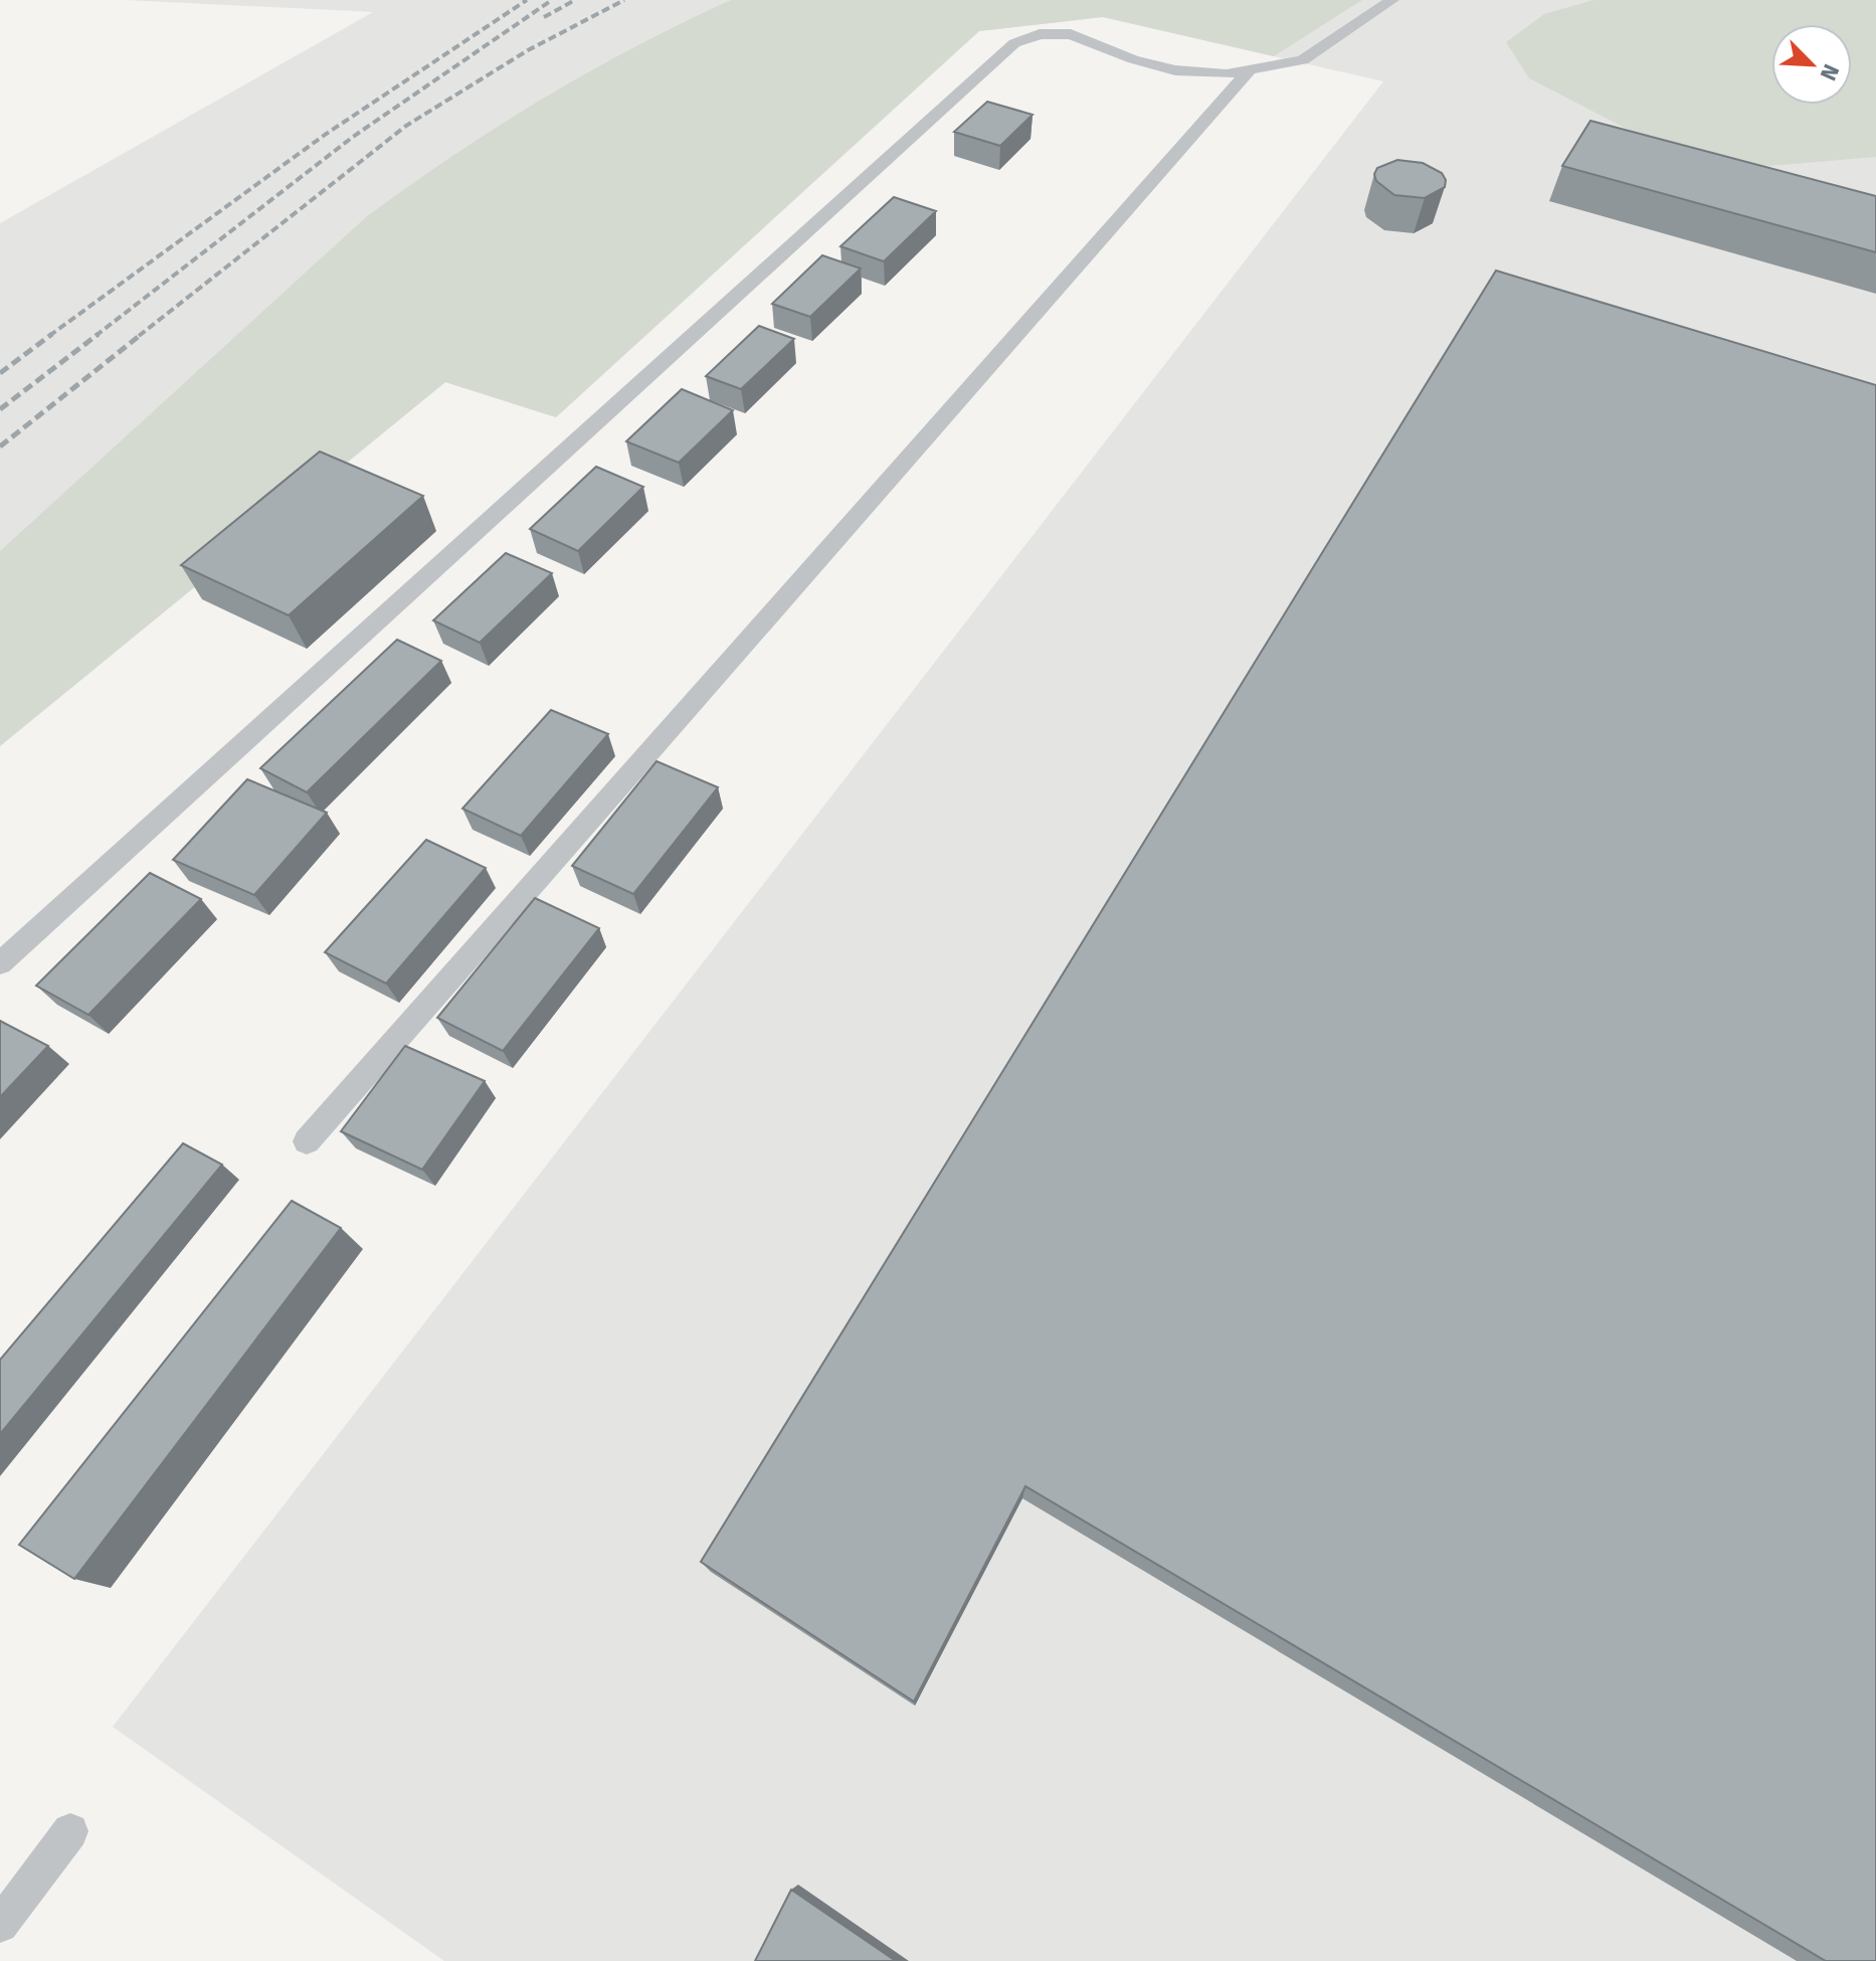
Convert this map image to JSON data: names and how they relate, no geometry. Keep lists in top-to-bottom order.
{
  "north": "bottom right"
}
